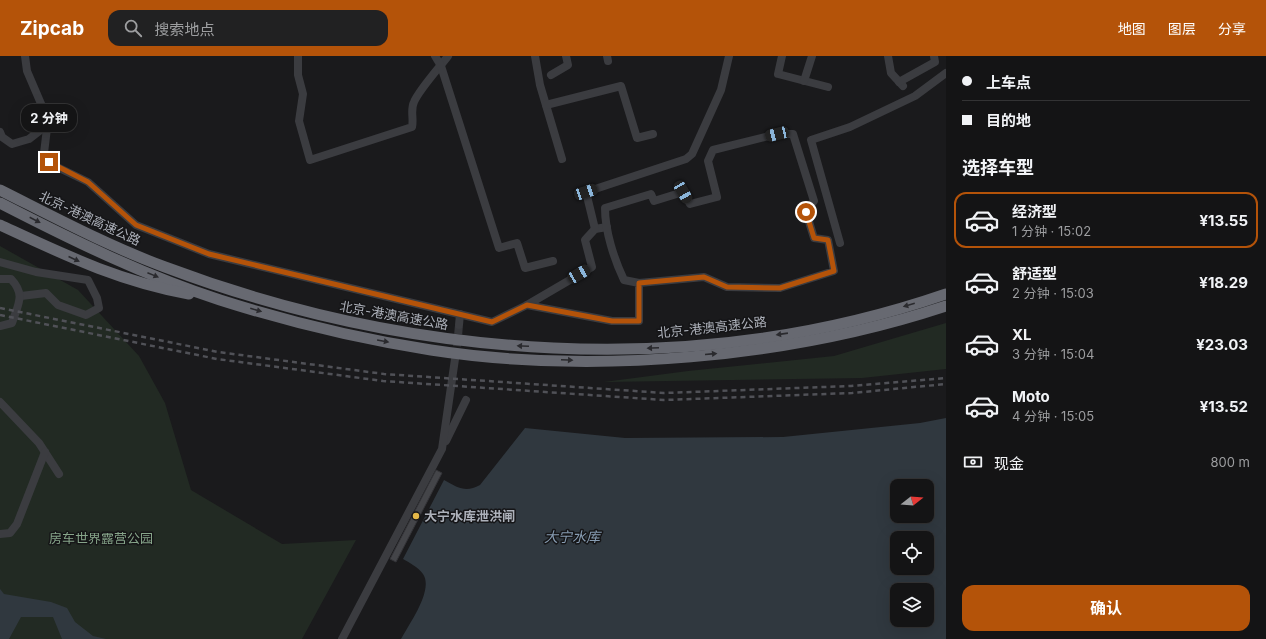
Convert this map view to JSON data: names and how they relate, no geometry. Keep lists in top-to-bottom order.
{
  "streets": {
    "highway": ["北京-港澳高速公路"]
  },
  "water": ["大宁水库"],
  "parks": ["房车世界露营公园"],
  "places": ["大宁水库泄洪闸"],
  "north": "right",
  "page": {
    "header": "Zipcab",
    "search": "搜索地点",
    "nav": ["地图", "图层", "分享"],
    "banner": ["上车点", "目的地"],
    "bubble": "2 分钟",
    "heading": "选择车型",
    "list": [
      {
        "name": "经济型",
        "note": "1 分钟 · 15:02",
        "value": "¥13.55"
      },
      {
        "name": "舒适型",
        "note": "2 分钟 · 15:03",
        "value": "¥18.29"
      },
      {
        "name": "XL",
        "note": "3 分钟 · 15:04",
        "value": "¥23.03"
      },
      {
        "name": "Moto",
        "note": "4 分钟 · 15:05",
        "value": "¥13.52"
      }
    ],
    "pay": ["现金", "800 m"],
    "buttons": "确认"
  }
}
